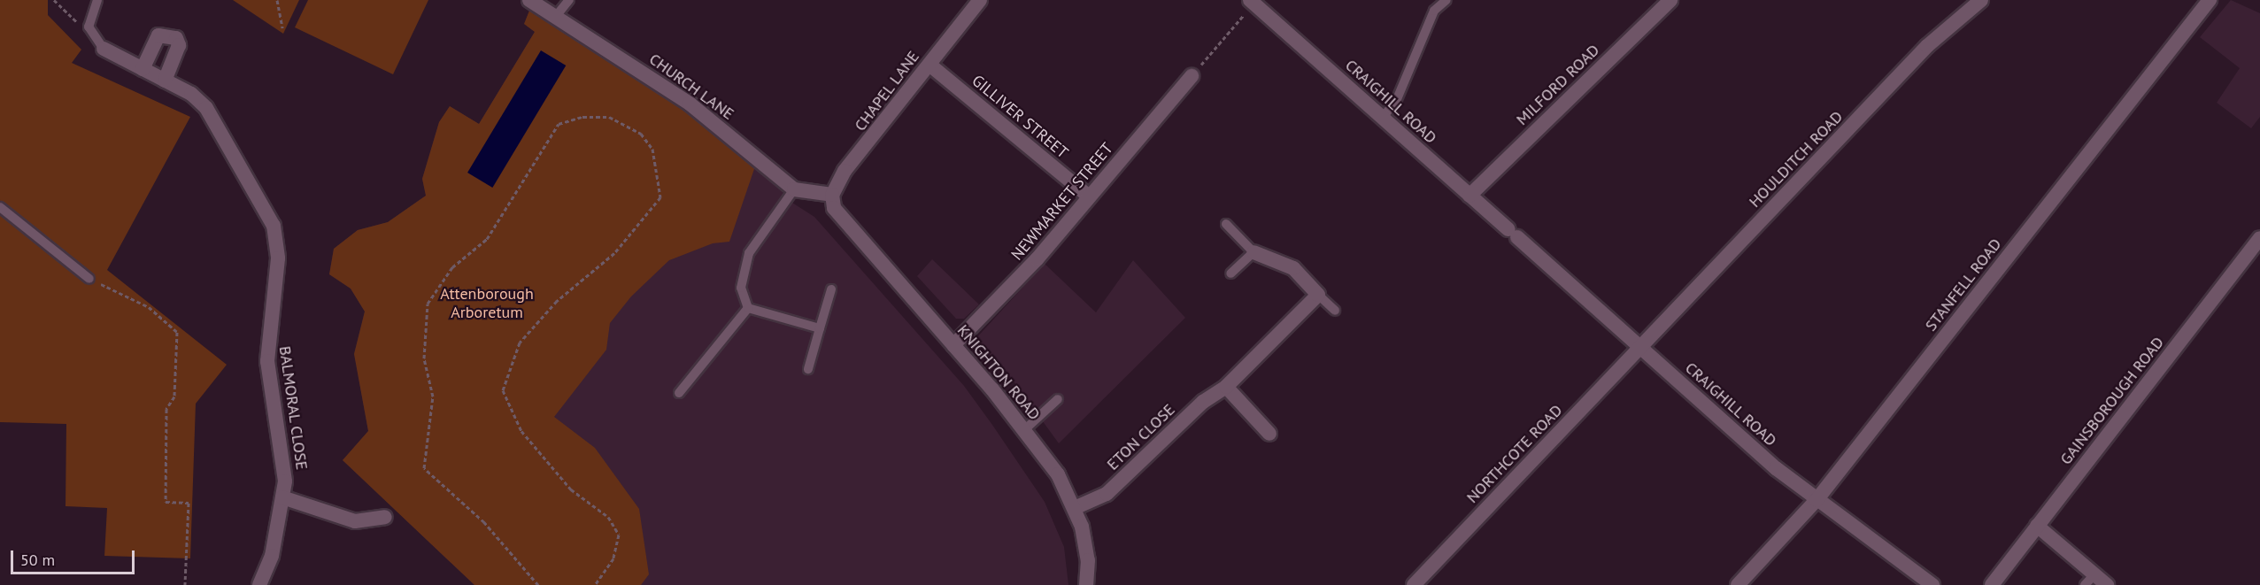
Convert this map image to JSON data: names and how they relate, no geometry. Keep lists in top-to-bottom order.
{
  "streets": {
    "street": [
      "MILFORD ROAD",
      "CHURCH LANE",
      "CHAPEL LANE",
      "CRAIGHILL ROAD",
      "GILLIVER STREET",
      "HOULDITCH ROAD",
      "NEWMARKET STREET",
      "STANFELL ROAD",
      "KNIGHTON ROAD",
      "GAINSBOROUGH ROAD",
      "BALMORAL CLOSE",
      "ETON CLOSE",
      "NORTHCOTE ROAD"
    ]
  },
  "crossings": [
    ["MILFORD ROAD", "CRAIGHILL ROAD"],
    ["CHAPEL LANE", "GILLIVER STREET"],
    ["CHAPEL LANE", "KNIGHTON ROAD"],
    ["CRAIGHILL ROAD", "HOULDITCH ROAD"],
    ["CRAIGHILL ROAD", "STANFELL ROAD"],
    ["CRAIGHILL ROAD", "NORTHCOTE ROAD"],
    ["GILLIVER STREET", "NEWMARKET STREET"],
    ["HOULDITCH ROAD", "NORTHCOTE ROAD"],
    ["NEWMARKET STREET", "KNIGHTON ROAD"],
    ["KNIGHTON ROAD", "ETON CLOSE"]
  ],
  "parks": ["Attenborough Arboretum"],
  "scale_bar": "50 m"
}
